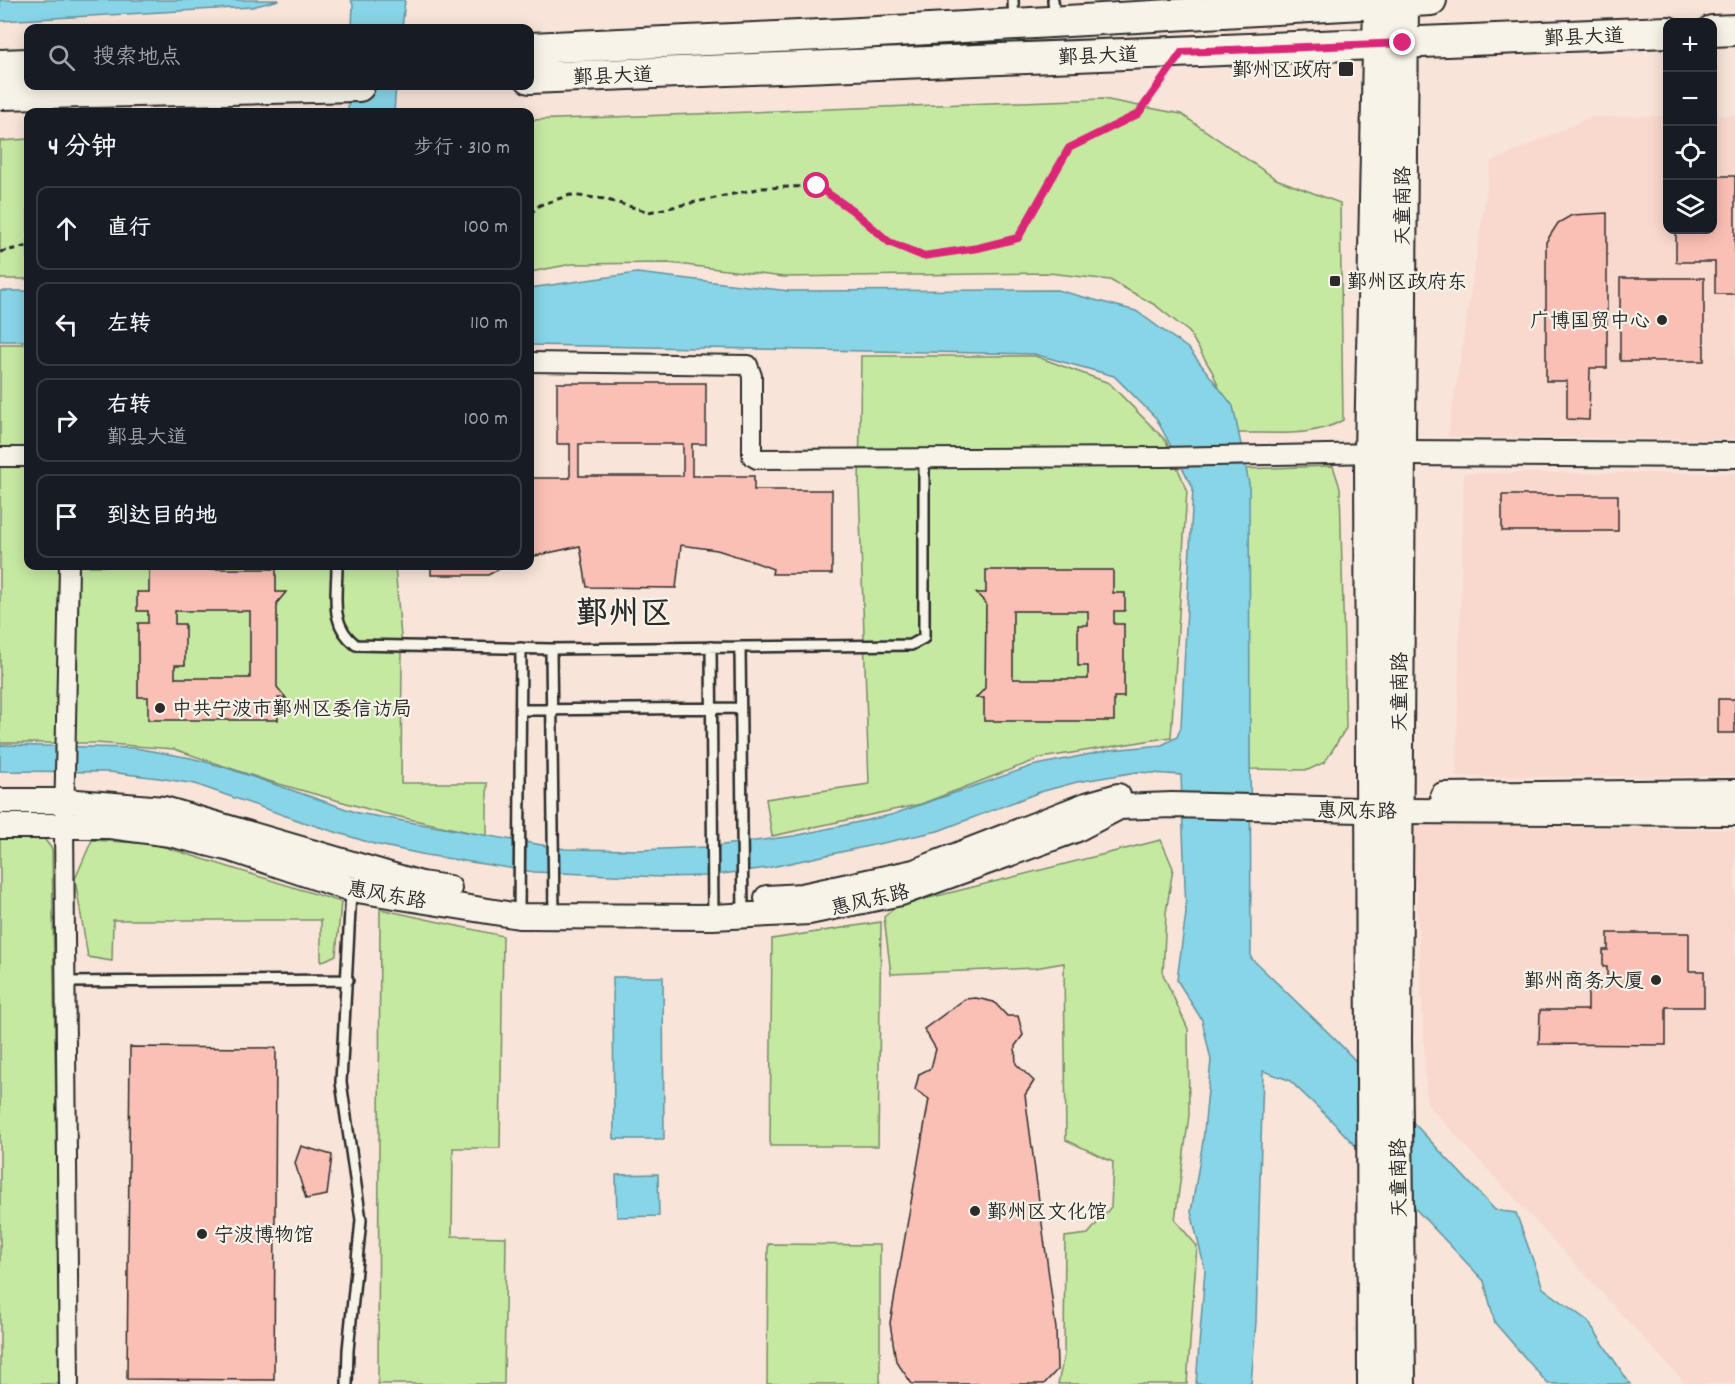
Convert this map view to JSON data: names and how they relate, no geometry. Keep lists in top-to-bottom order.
{
  "streets": {
    "main road": ["鄞县大道", "天童南路"],
    "street": ["惠风东路"]
  },
  "crossings": [
    ["鄞县大道", "天童南路"],
    ["天童南路", "惠风东路"]
  ],
  "districts": ["鄞州区"],
  "places": {
    "transit": ["鄞州区政府", "鄞州区政府东"],
    "other": [
      "广博国贸中心",
      "中共宁波市鄞州区委信访局",
      "鄞州商务大厦",
      "鄞州区文化馆",
      "宁波博物馆"
    ]
  },
  "page": {
    "map_buttons": ["+", "−"],
    "search": "搜索地点",
    "heading": ["4 分钟", "步行 · 310 m"],
    "list": [
      ["直行", "100 m"],
      ["左转", "110 m"],
      ["右转", "鄞县大道", "100 m"],
      "到达目的地"
    ]
  }
}
